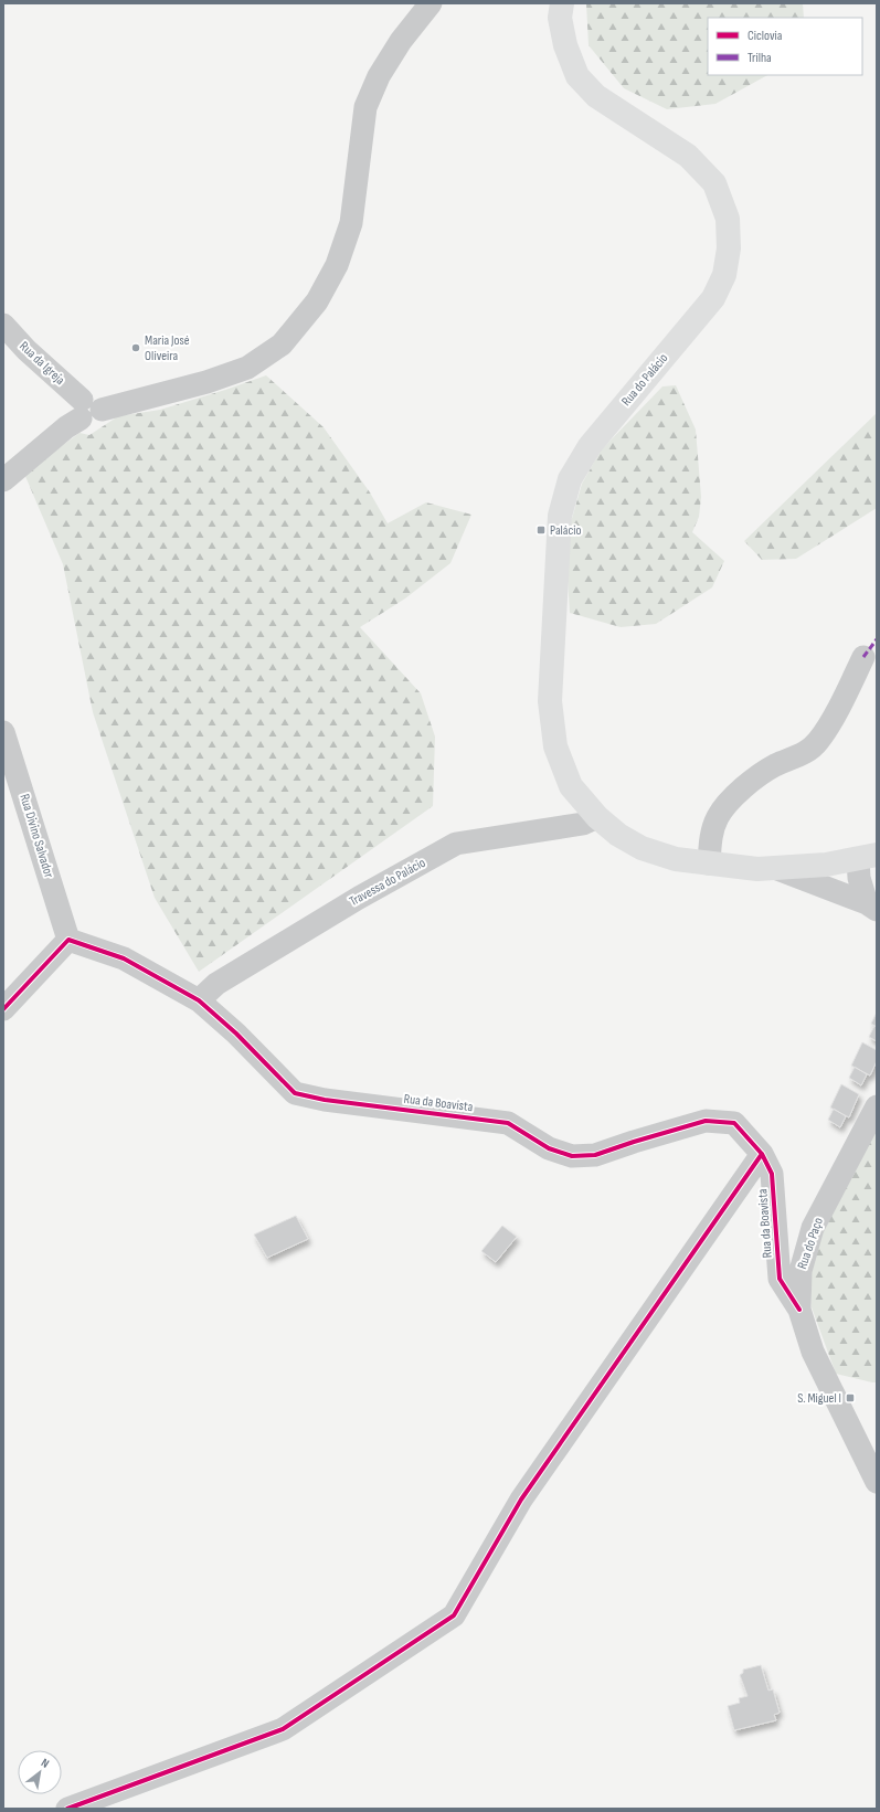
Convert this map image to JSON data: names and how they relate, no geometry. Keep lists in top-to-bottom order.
{
  "streets": {
    "main road": ["Rua do Palácio"],
    "street": [
      "Rua da Igreja",
      "Rua Divino Salvador",
      "Travessa do Palácio",
      "Rua da Boavista",
      "Rua do Paço"
    ]
  },
  "crossings": [
    ["Rua do Palácio", "Travessa do Palácio"],
    ["Rua Divino Salvador", "Rua da Boavista"],
    ["Travessa do Palácio", "Rua da Boavista"],
    ["Rua da Boavista", "Rua do Paço"]
  ],
  "places": {
    "other": ["Maria José Oliveira"],
    "transit": ["Palácio", "S. Miguel I"]
  },
  "legend": ["Ciclovia", "Trilha"],
  "north": "top right"
}
